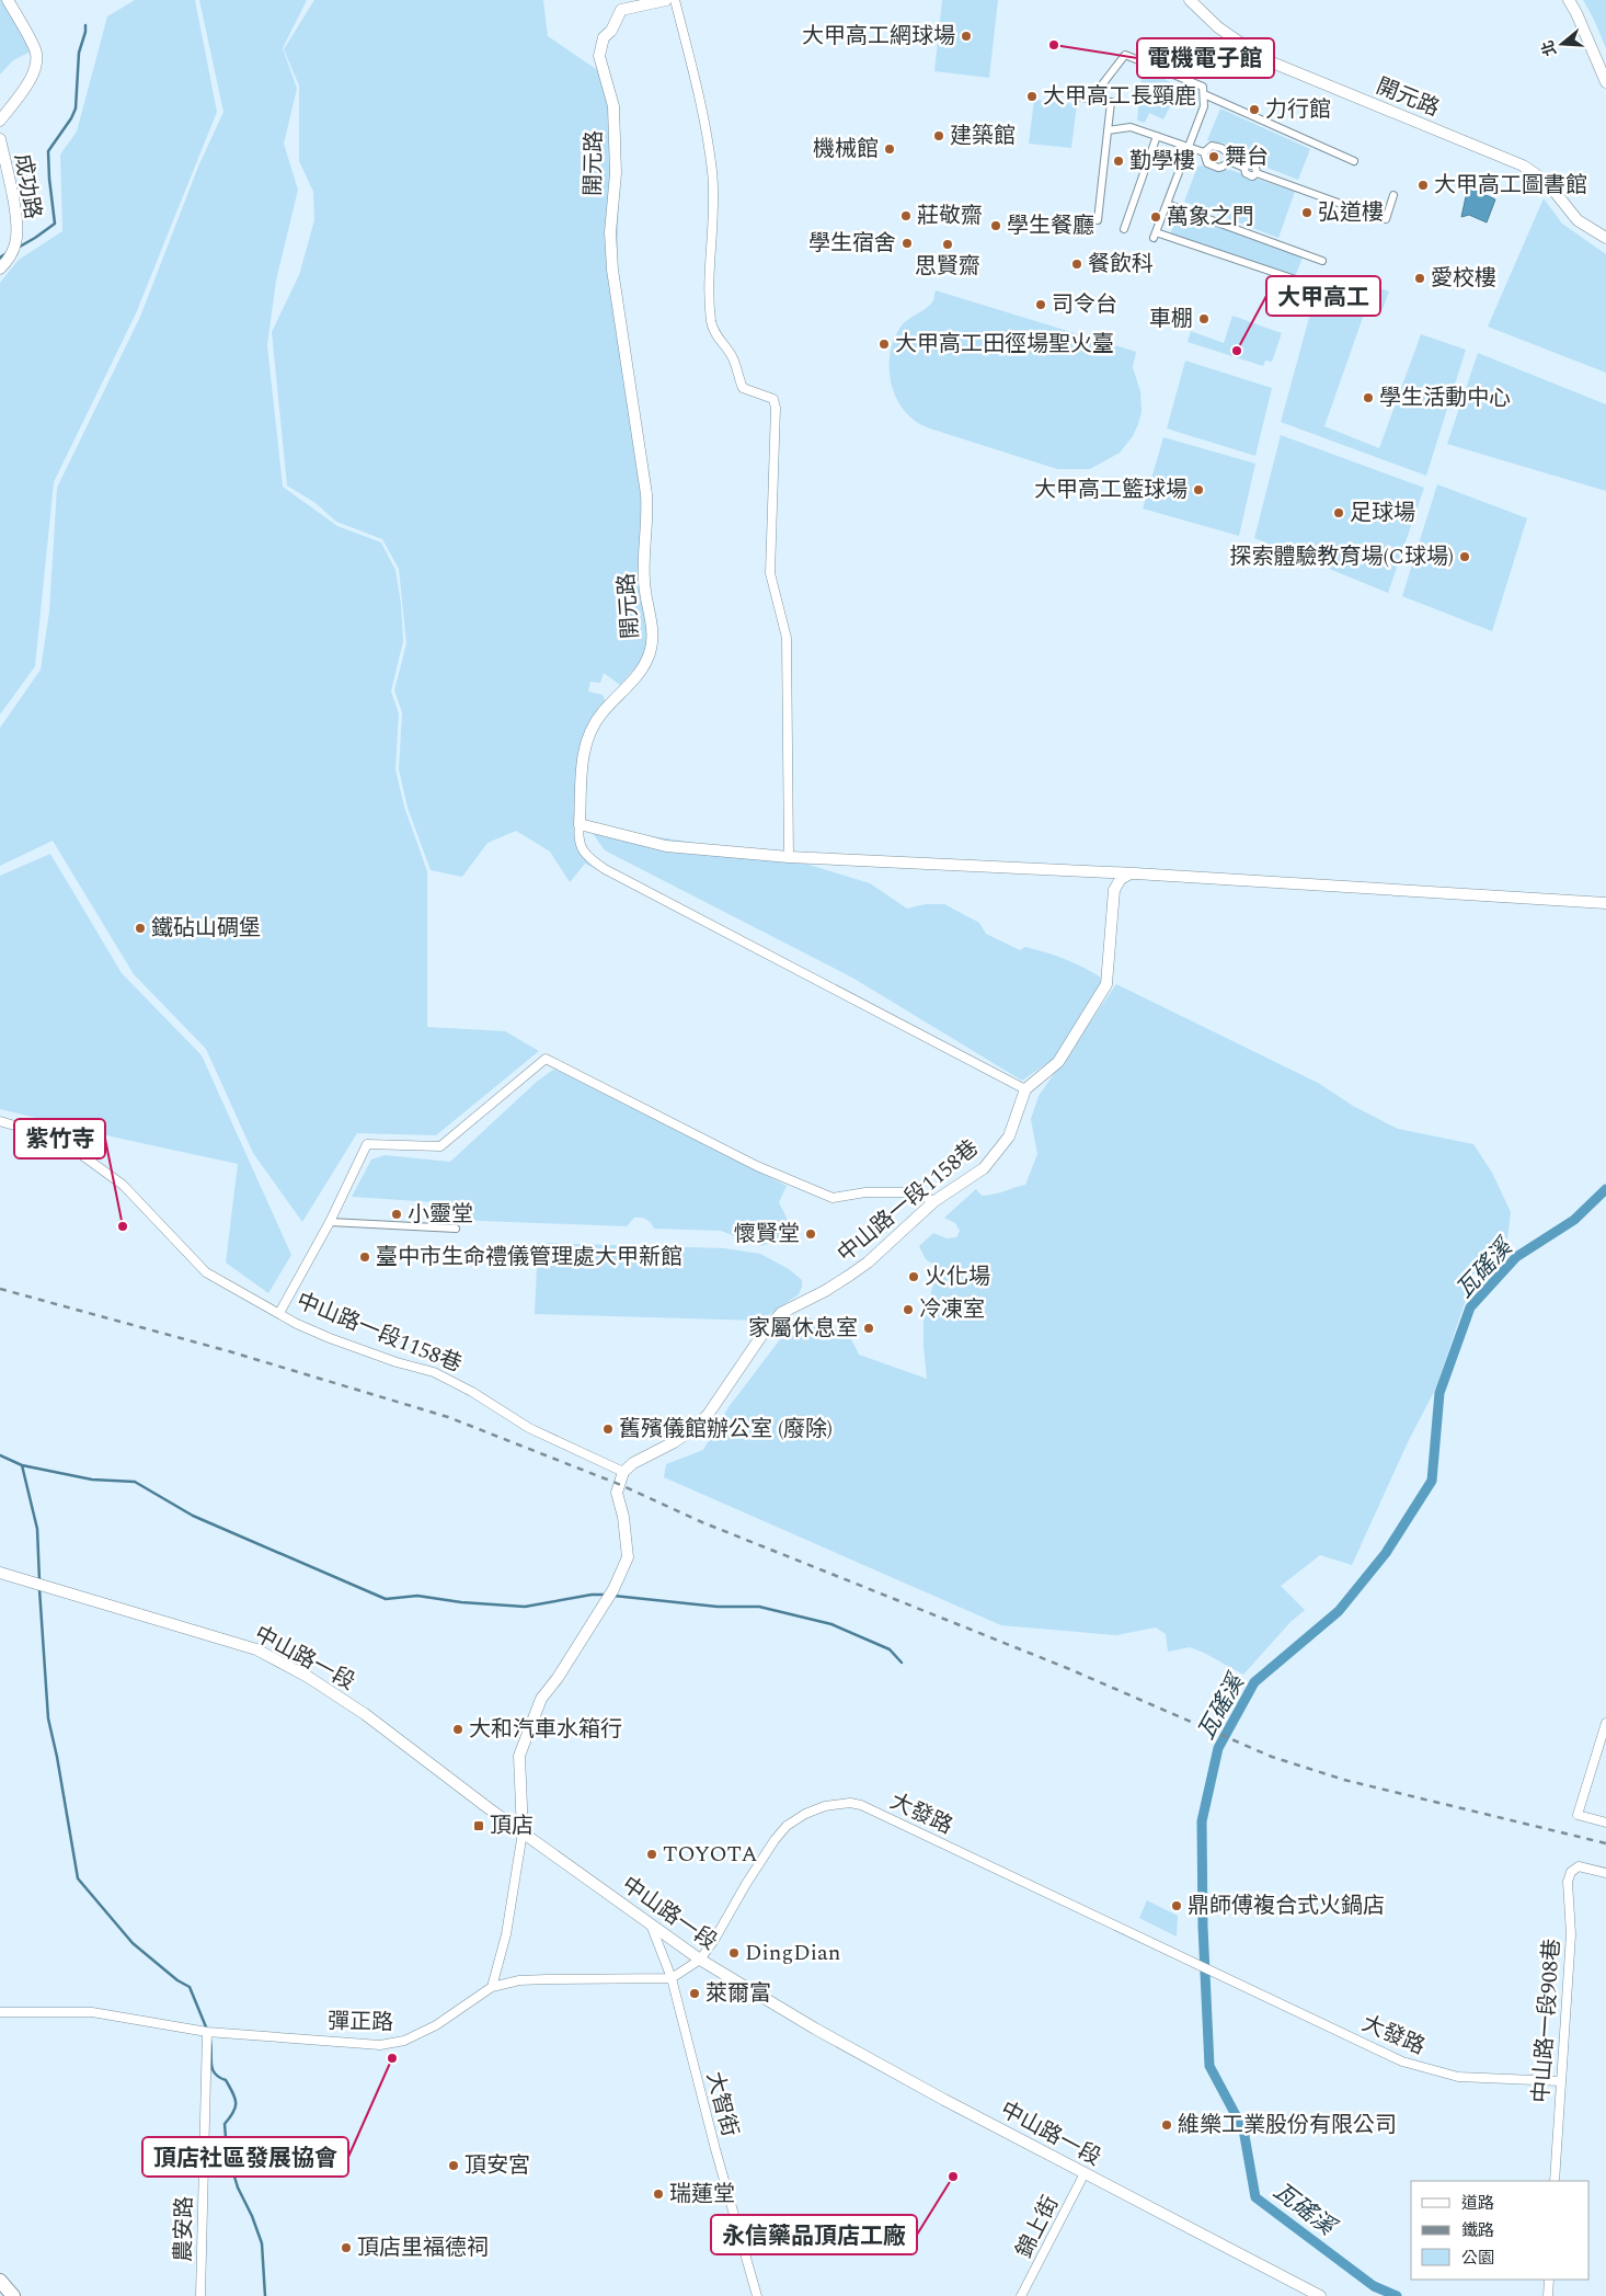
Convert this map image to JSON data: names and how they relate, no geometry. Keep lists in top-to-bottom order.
{
  "streets": {
    "street": [
      "開元路",
      "成功路",
      "中山路一段1158巷",
      "中山路一段",
      "大發路",
      "中山路一段908巷",
      "彈正路",
      "大智街",
      "錦上街",
      "農安路"
    ]
  },
  "crossings": [
    ["中山路一段", "大發路"],
    ["中山路一段", "大智街"],
    ["中山路一段", "錦上街"],
    ["大發路", "中山路一段908巷"],
    ["彈正路", "大智街"],
    ["彈正路", "農安路"]
  ],
  "water": ["瓦磘溪"],
  "places": {
    "other": [
      "大甲高工網球場",
      "電機電子館",
      "大甲高工長頸鹿",
      "力行館",
      "建築館",
      "機械館",
      "舞台",
      "勤學樓",
      "大甲高工圖書館",
      "弘道樓",
      "莊敬齋",
      "萬象之門",
      "學生餐廳",
      "學生宿舍",
      "思賢齋",
      "餐飲科",
      "愛校樓",
      "司令台",
      "車棚",
      "大甲高工田徑場聖火臺",
      "大甲高工",
      "學生活動中心",
      "大甲高工籃球場",
      "足球場",
      "探索體驗教育場(C球場)",
      "鐵砧山碉堡",
      "小靈堂",
      "紫竹寺",
      "懷賢堂",
      "臺中市生命禮儀管理處大甲新館",
      "火化場",
      "冷凍室",
      "家屬休息室",
      "舊殯儀館辦公室 (廢除)",
      "大和汽車水箱行",
      "TOYOTA",
      "鼎師傅複合式火鍋店",
      "DingDian",
      "萊爾富",
      "頂店社區發展協會",
      "維樂工業股份有限公司",
      "頂安宮",
      "永信藥品頂店工廠",
      "瑞蓮堂",
      "頂店里福德祠"
    ],
    "transit": ["頂店"]
  },
  "legend": ["道路", "鐵路", "公園"],
  "north": "left"
}
